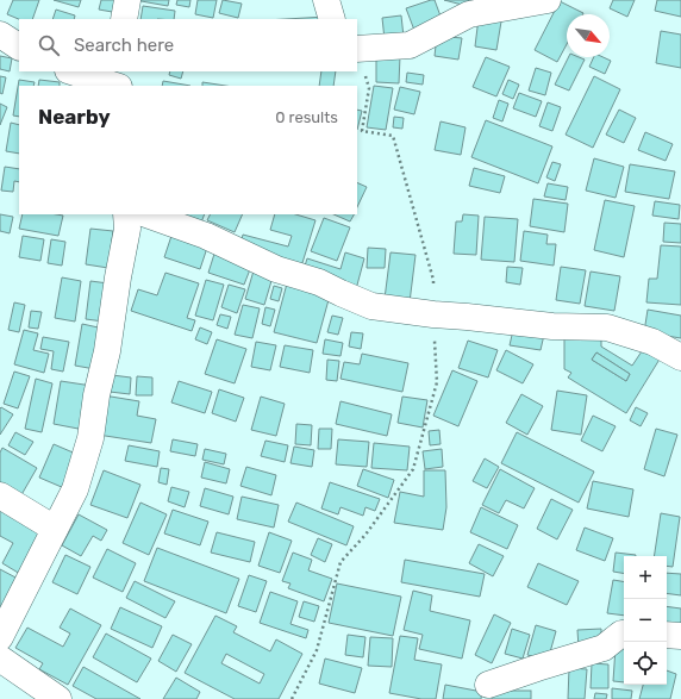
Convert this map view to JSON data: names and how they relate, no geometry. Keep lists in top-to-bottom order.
{
  "north": "bottom right",
  "page": {
    "search": "Search here",
    "heading": ["Nearby", "0 results"],
    "map_buttons": ["+", "−"]
  }
}
